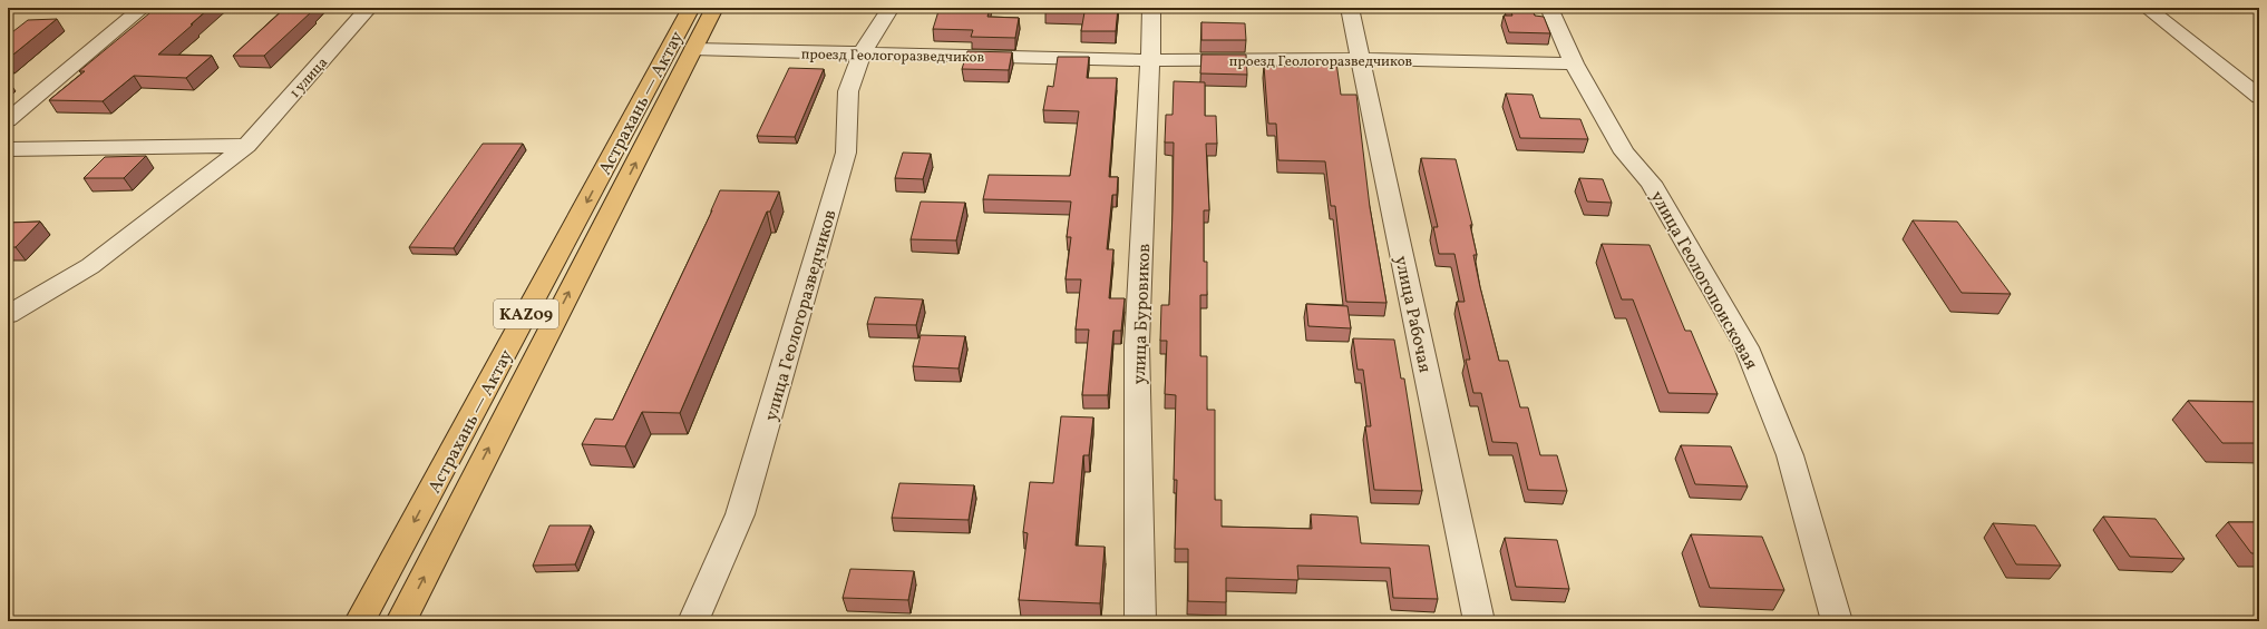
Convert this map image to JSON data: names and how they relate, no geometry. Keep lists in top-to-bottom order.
{
  "streets": {
    "highway": ["Астрахань — Актау", "KAZ09"],
    "street": [
      "проезд Геологоразведчиков",
      "1 улица",
      "улица Геологопоисковая",
      "улица Буровиков",
      "улица Рабочая",
      "улица Геологоразведчиков"
    ]
  },
  "crossings": [
    ["проезд Геологоразведчиков", "Астрахань — Актау"],
    ["проезд Геологоразведчиков", "улица Геологопоисковая"],
    ["проезд Геологоразведчиков", "улица Буровиков"],
    ["проезд Геологоразведчиков", "улица Рабочая"],
    ["проезд Геологоразведчиков", "улица Геологоразведчиков"]
  ]
}
